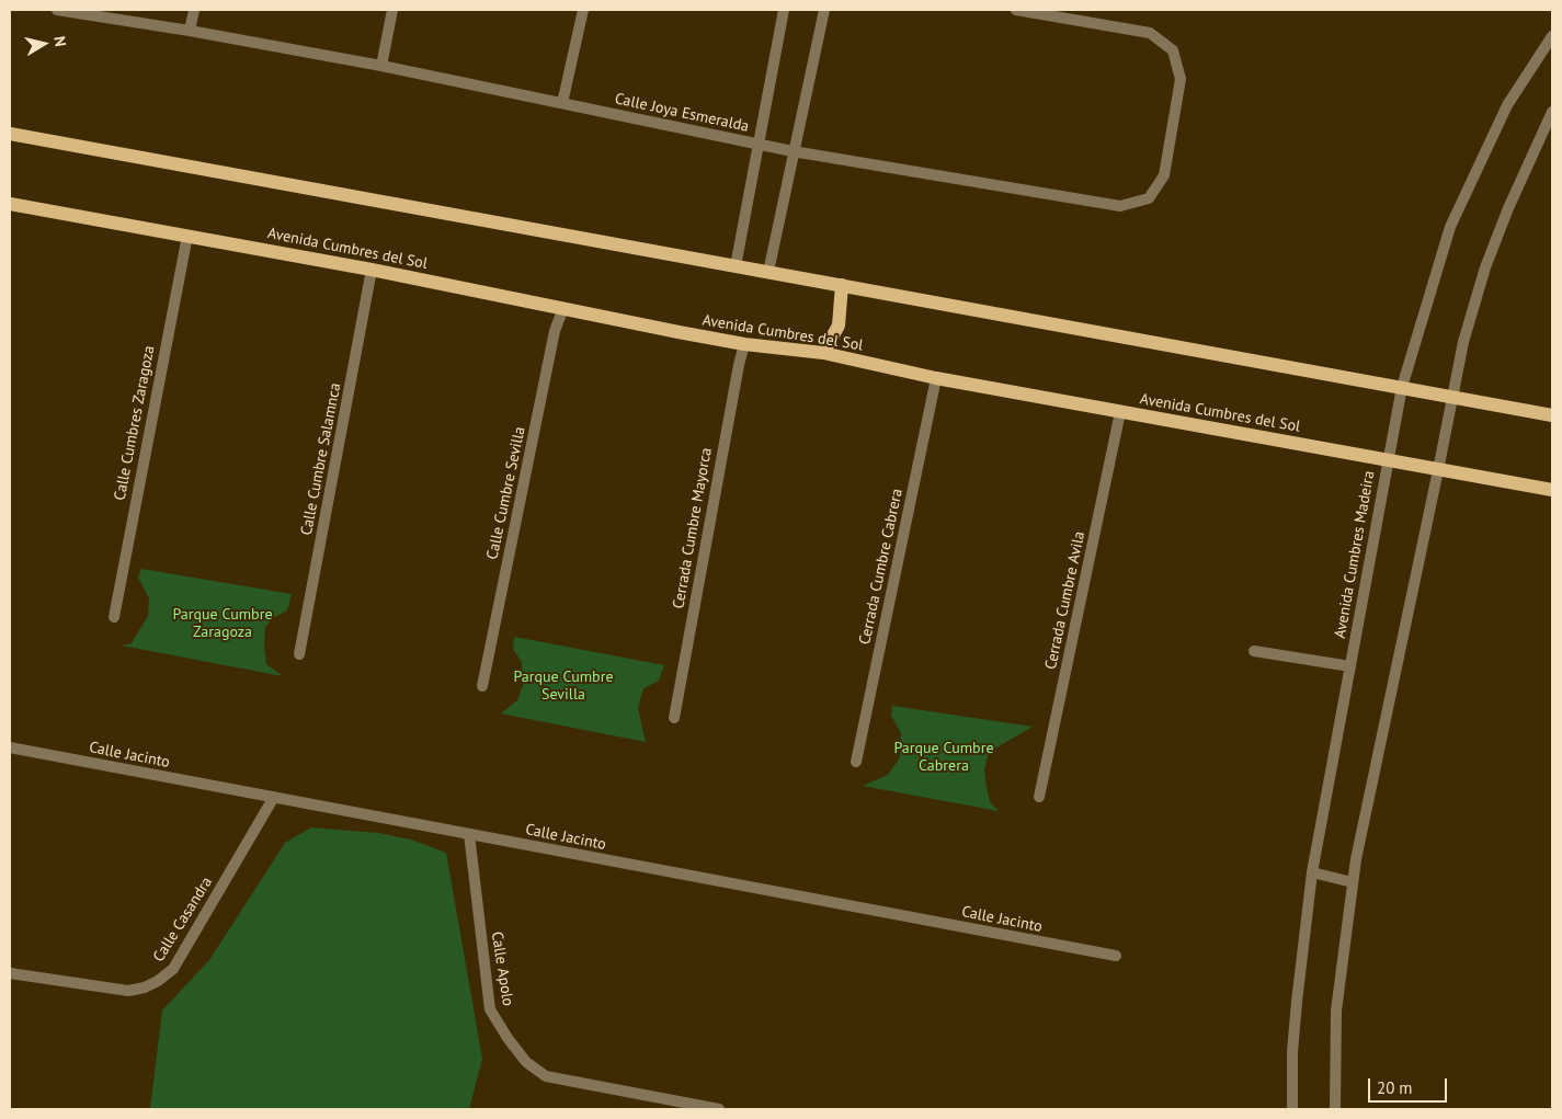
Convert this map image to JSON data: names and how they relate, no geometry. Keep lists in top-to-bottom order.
{
  "streets": {
    "main road": ["Avenida Cumbres del Sol"],
    "street": [
      "Calle Joya Esmeralda",
      "Calle Cumbres Zaragoza",
      "Calle Cumbre Salamnca",
      "Calle Cumbre Sevilla",
      "Cerrada Cumbre Mayorca",
      "Avenida Cumbres Madeira",
      "Cerrada Cumbre Cabrera",
      "Cerrada Cumbre Avila",
      "Calle Jacinto",
      "Calle Casandra",
      "Calle Apolo"
    ]
  },
  "crossings": [
    ["Avenida Cumbres del Sol", "Calle Cumbres Zaragoza"],
    ["Avenida Cumbres del Sol", "Calle Cumbre Salamnca"],
    ["Avenida Cumbres del Sol", "Calle Cumbre Sevilla"],
    ["Avenida Cumbres del Sol", "Cerrada Cumbre Mayorca"],
    ["Avenida Cumbres del Sol", "Avenida Cumbres Madeira"],
    ["Avenida Cumbres del Sol", "Cerrada Cumbre Cabrera"],
    ["Avenida Cumbres del Sol", "Cerrada Cumbre Avila"],
    ["Calle Jacinto", "Calle Casandra"],
    ["Calle Jacinto", "Calle Apolo"]
  ],
  "parks": ["Parque Cumbre Zaragoza", "Parque Cumbre Sevilla", "Parque Cumbre Cabrera"],
  "scale_bar": "20 m",
  "north": "right"
}
